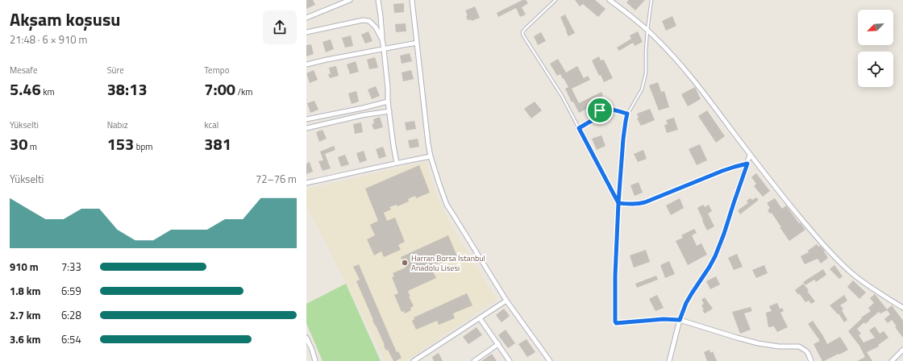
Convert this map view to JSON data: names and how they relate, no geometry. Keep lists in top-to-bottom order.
{
  "places": ["Harran Borsa İstanbul Anadolu Lisesi"],
  "north": "bottom left",
  "page": {
    "heading": ["Akşam koşusu", "21:48 · 6 × 910 m"],
    "stats": [
      ["Mesafe", "5.46 km"],
      ["Süre", "38:13"],
      ["Tempo", "7:00 /km"],
      ["Yükselti", "30 m"],
      ["Nabız", "153 bpm"],
      ["kcal", "381"]
    ],
    "chart": ["Yükselti", "72–76 m"],
    "list": [
      {
        "name": "910 m",
        "note": "7:33"
      },
      {
        "name": "1.8 km",
        "note": "6:59"
      },
      {
        "name": "2.7 km",
        "note": "6:28"
      },
      {
        "name": "3.6 km",
        "note": "6:54"
      }
    ]
  }
}
